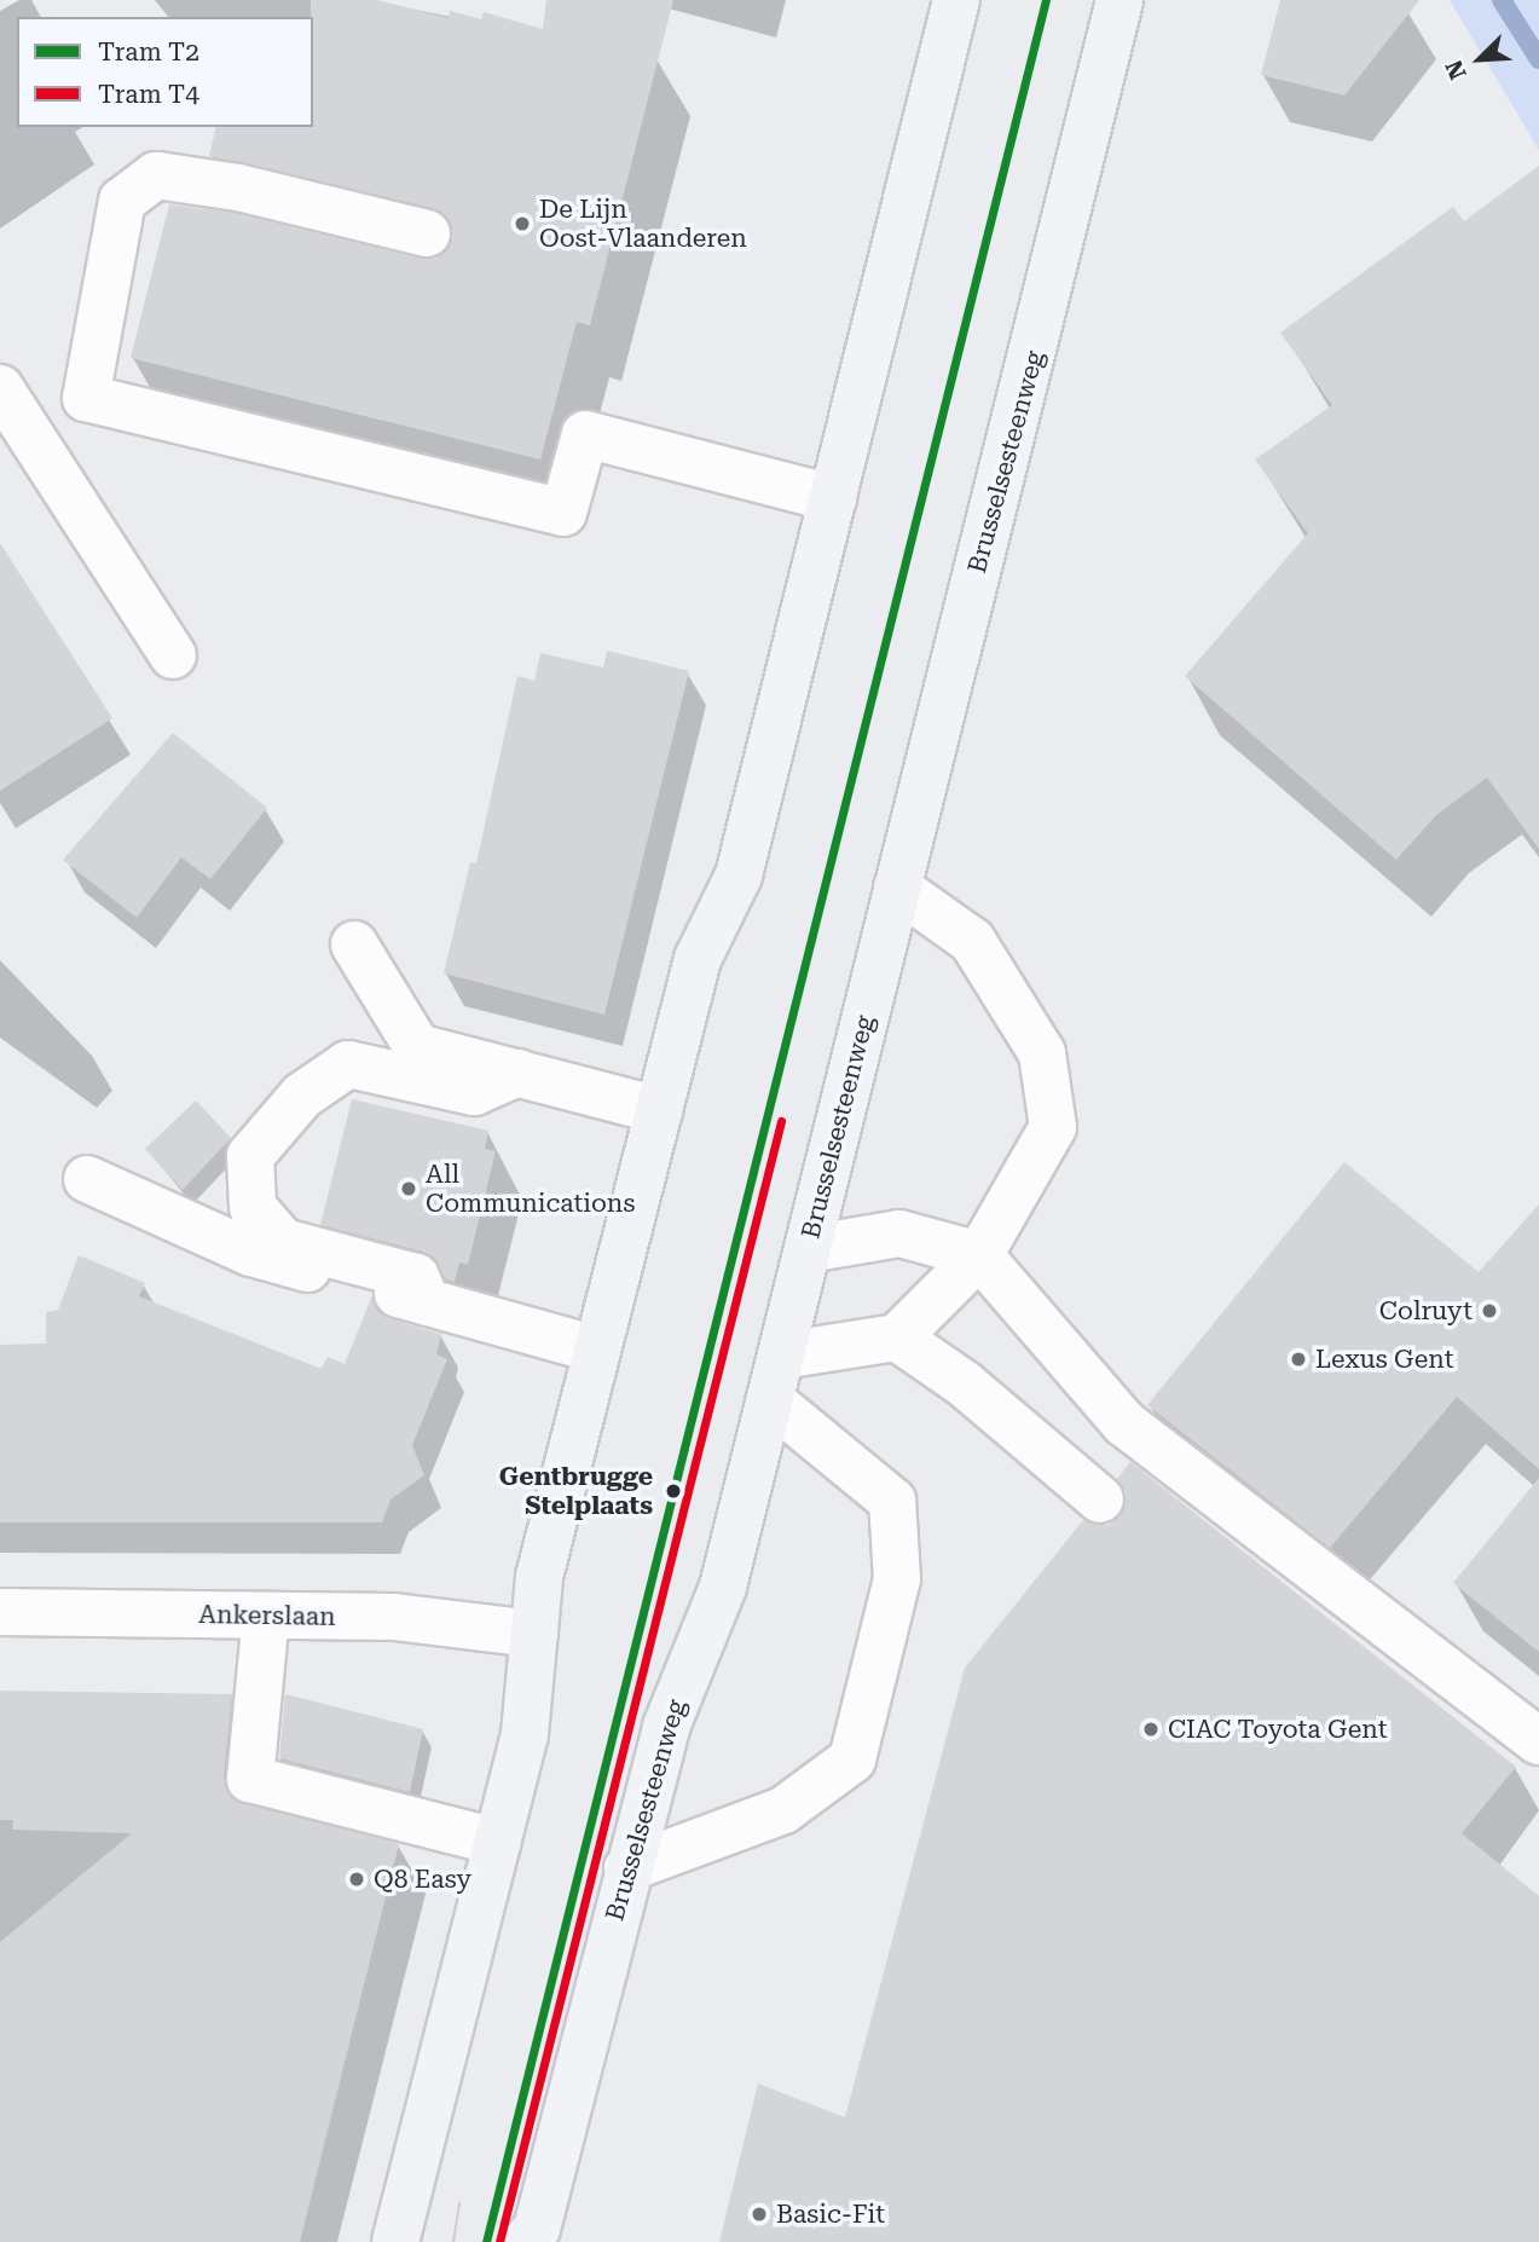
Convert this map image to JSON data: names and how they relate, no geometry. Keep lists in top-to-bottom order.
{
  "streets": {
    "main road": ["Brusselsesteenweg"],
    "street": ["Ankerslaan"]
  },
  "places": [
    "De Lijn Oost-Vlaanderen",
    "All Communications",
    "Colruyt",
    "Lexus Gent",
    "Gentbrugge Stelplaats",
    "CIAC Toyota Gent",
    "Q8 Easy",
    "Basic-Fit"
  ],
  "lines": ["tram line T2", "tram line T4"],
  "legend": ["Tram T2", "Tram T4"],
  "north": "bottom left"
}
